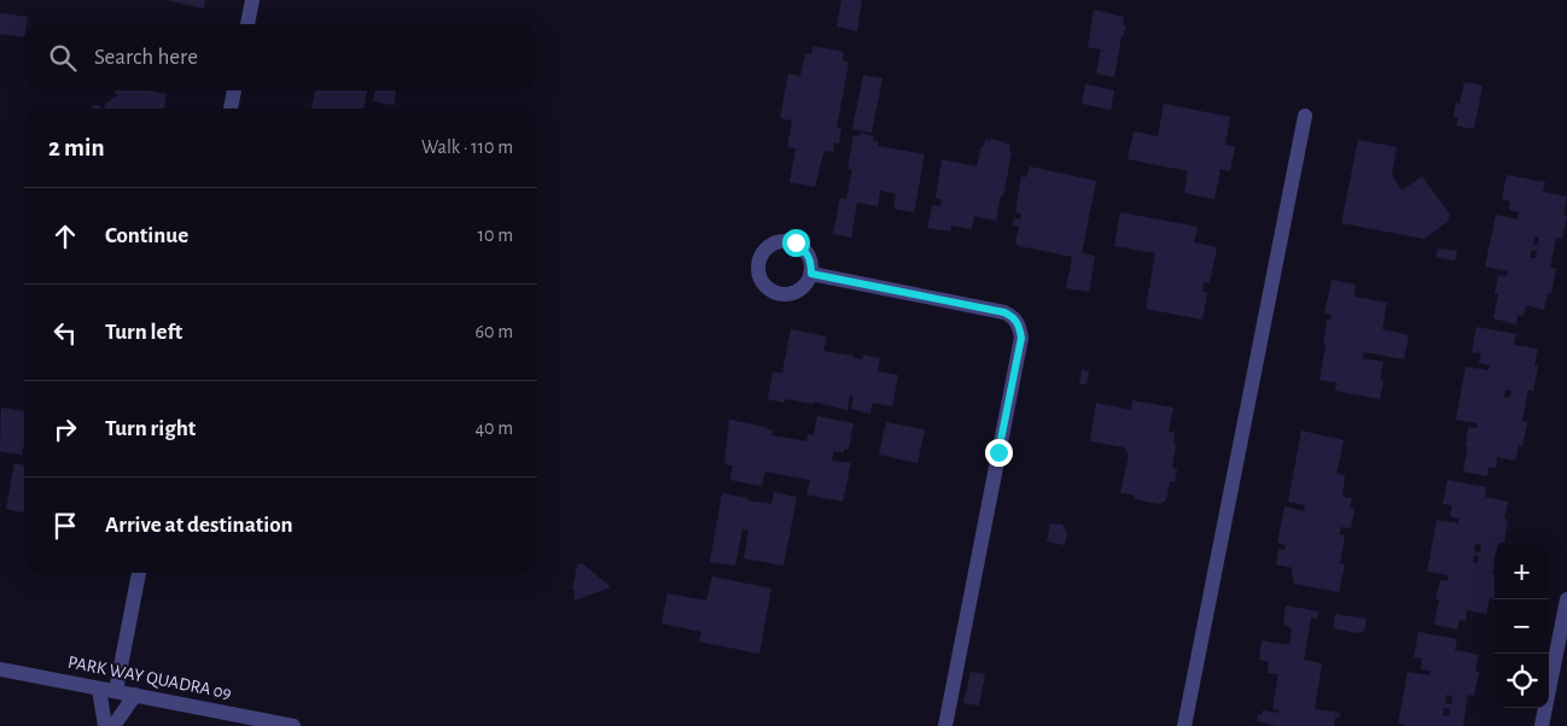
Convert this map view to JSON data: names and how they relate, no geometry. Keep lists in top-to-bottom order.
{
  "streets": {
    "street": ["PARK WAY QUADRA 09"]
  },
  "page": {
    "search": "Search here",
    "heading": ["2 min", "Walk · 110 m"],
    "list": [
      ["Continue", "10 m"],
      ["Turn left", "60 m"],
      ["Turn right", "40 m"],
      "Arrive at destination"
    ],
    "map_buttons": ["+", "−"]
  }
}
